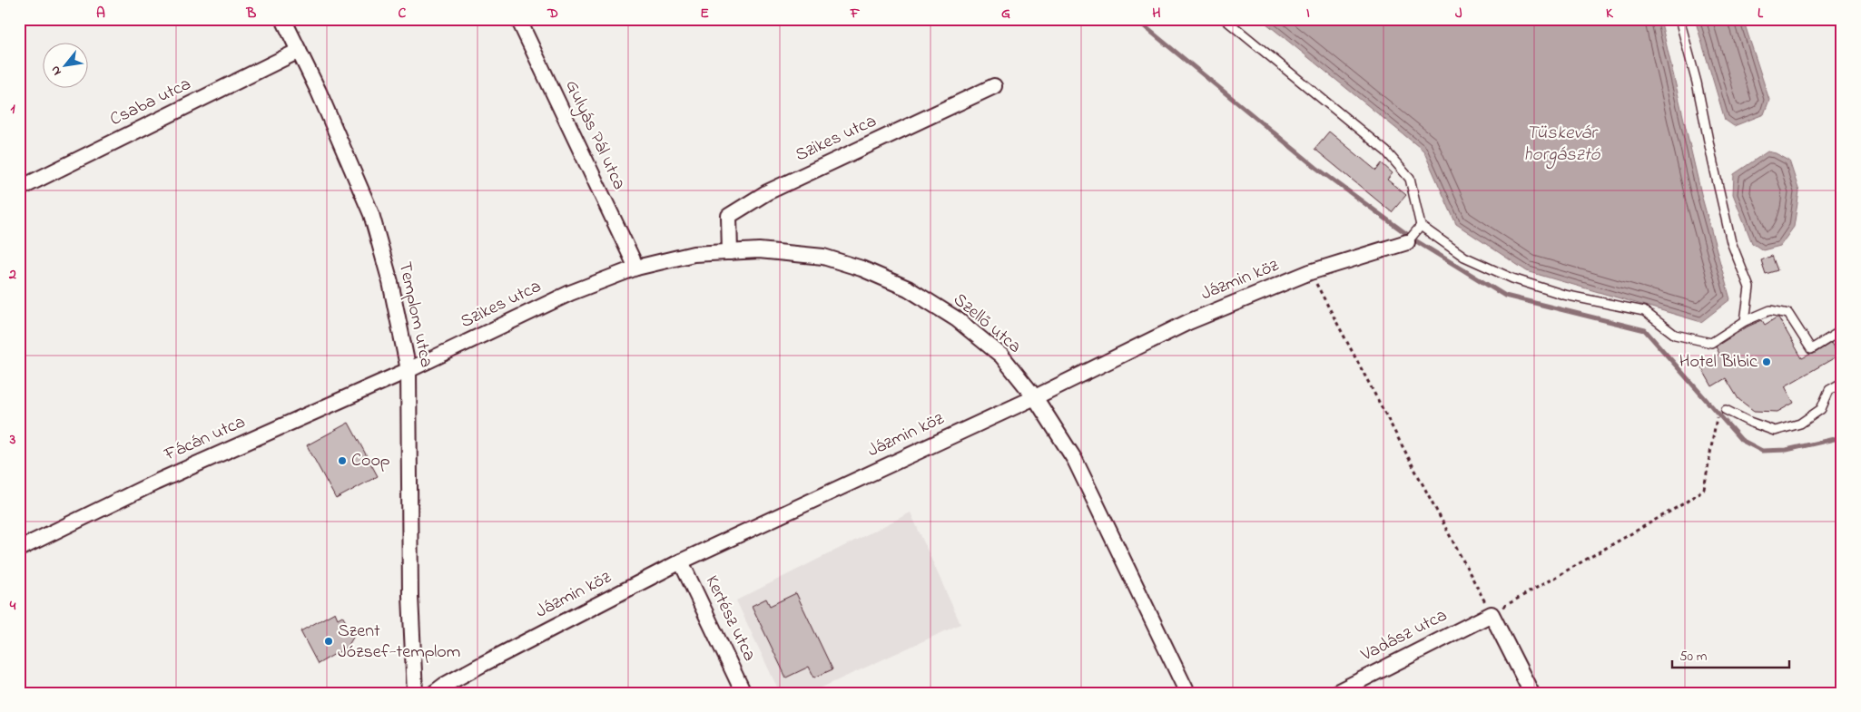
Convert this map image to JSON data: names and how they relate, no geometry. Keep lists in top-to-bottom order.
{
  "streets": {
    "street": [
      "Csaba utca",
      "Gulyás Pál utca",
      "Szikes utca",
      "Jázmin köz",
      "Templom utca",
      "Szellő utca",
      "Fácán utca",
      "Kertész utca",
      "Vadász utca"
    ]
  },
  "crossings": [
    ["Csaba utca", "Templom utca"],
    ["Gulyás Pál utca", "Szikes utca"],
    ["Gulyás Pál utca", "Szellő utca"],
    ["Szikes utca", "Templom utca"],
    ["Szikes utca", "Szellő utca"],
    ["Szikes utca", "Fácán utca"],
    ["Jázmin köz", "Szellő utca"],
    ["Jázmin köz", "Kertész utca"],
    ["Templom utca", "Fácán utca"]
  ],
  "water": ["Tüskevár horgásztó"],
  "places": ["Hotel Bibic", "Coop", "Szent József-templom"],
  "scale_bar": "50 m",
  "north": "bottom left",
  "grid": {
    "columns": [
      "A",
      "B",
      "C",
      "D",
      "E",
      "F",
      "G",
      "H",
      "I",
      "J",
      "K",
      "L"
    ],
    "rows": [
      "1",
      "2",
      "3",
      "4"
    ]
  }
}
